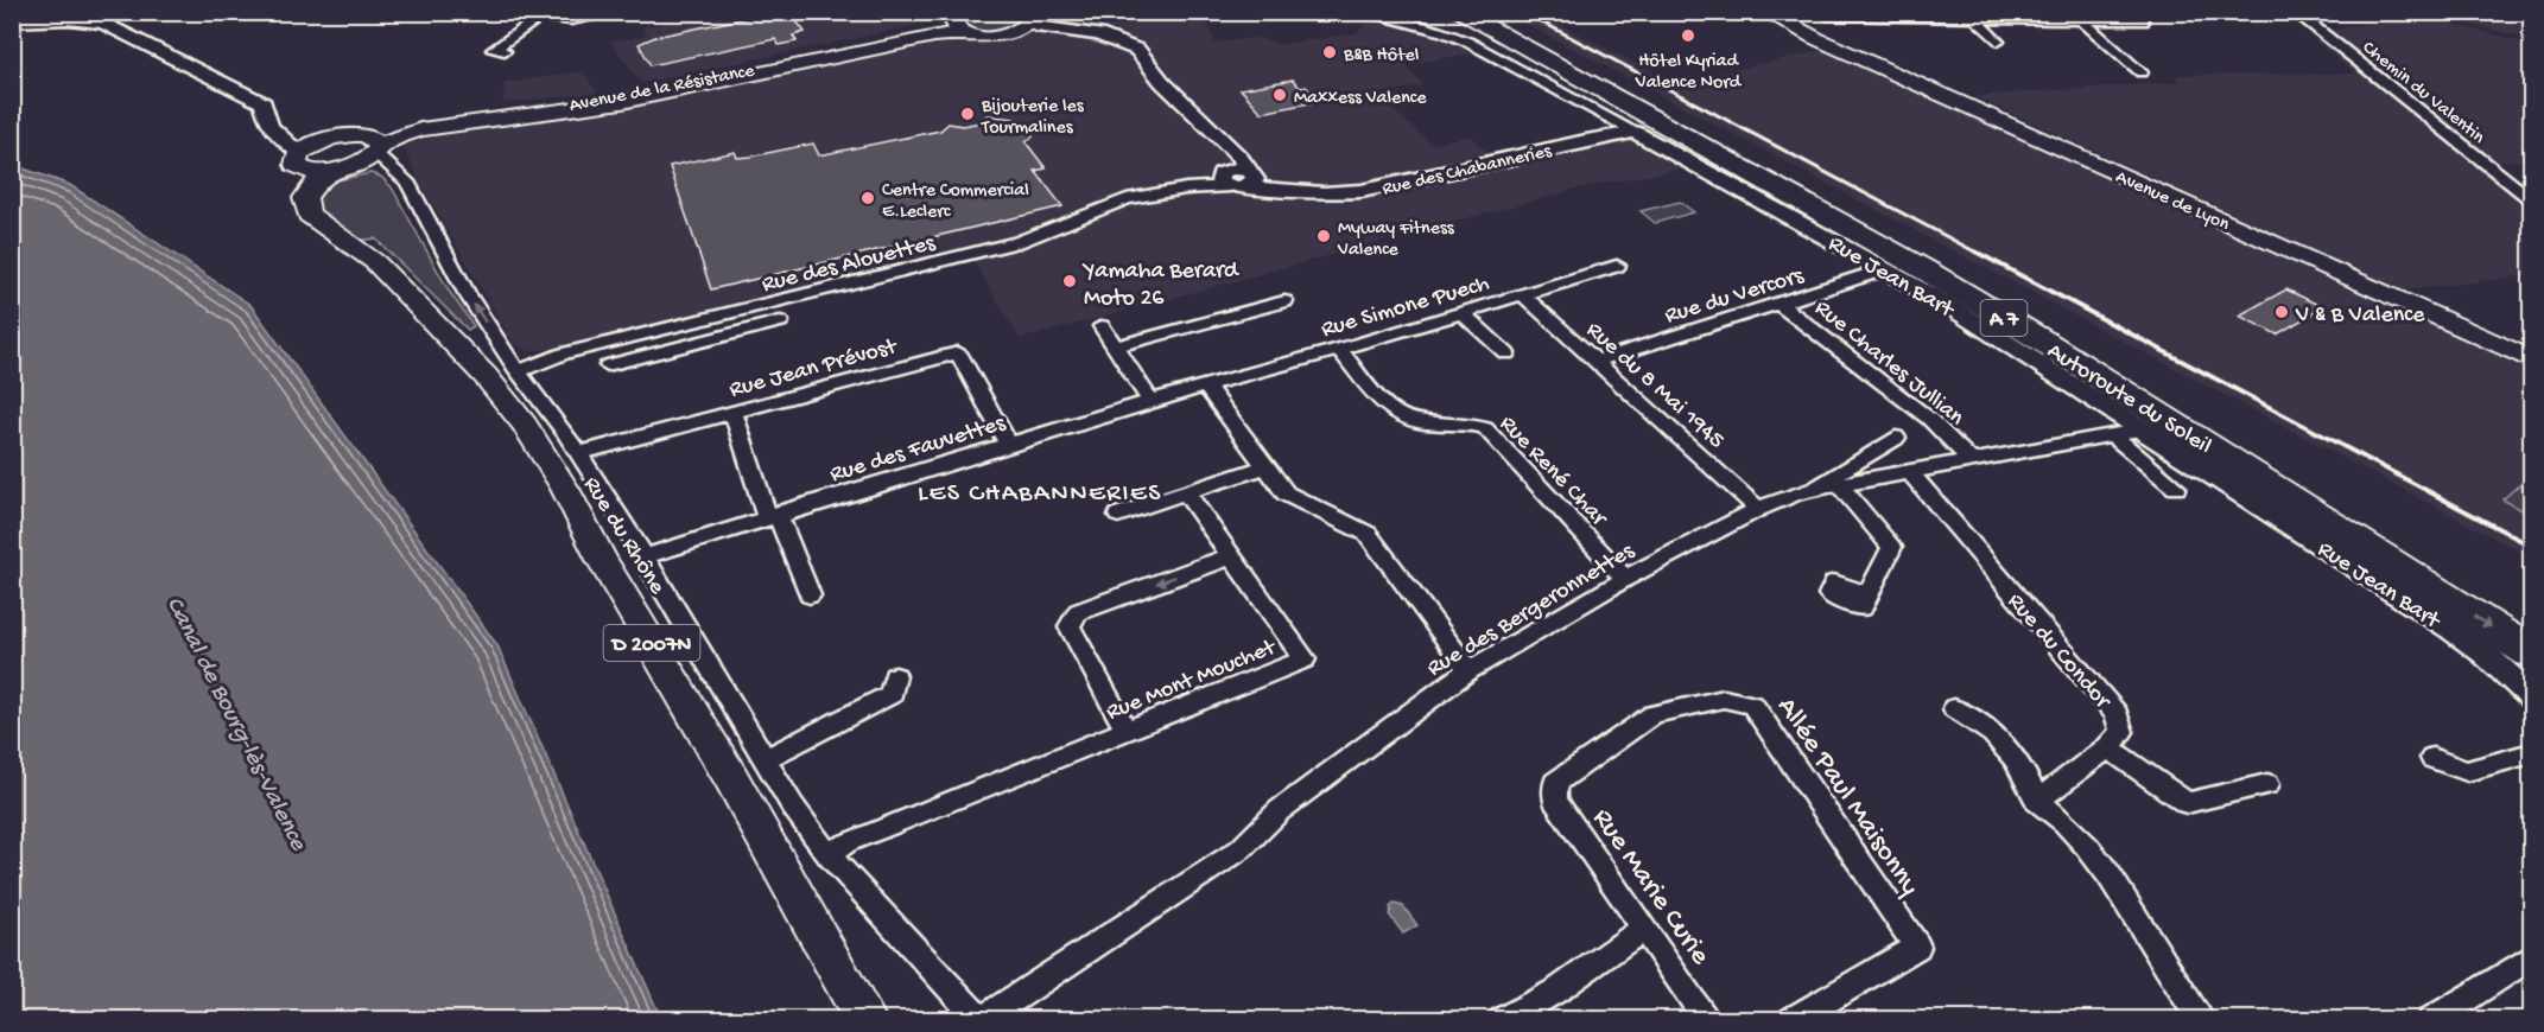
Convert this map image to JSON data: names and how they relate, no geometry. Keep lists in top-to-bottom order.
{
  "streets": {
    "highway": ["A 7", "Autoroute du Soleil"],
    "main road": ["Avenue de la Résistance", "Avenue de Lyon", "D 2007N"],
    "street": [
      "Chemin du Valentin",
      "Rue des Chabanneries",
      "Rue des Alouettes",
      "Rue Jean Bart",
      "Rue du Vercors",
      "Rue Simone Puech",
      "Rue Charles Jullian",
      "Rue Jean Prévost",
      "Rue du 8 Mai 1945",
      "Rue des Fauvettes",
      "Rue René Char",
      "Rue du Rhône",
      "Rue des Bergeronnettes",
      "Rue du Condor",
      "Rue Mont Mouchet",
      "Allée Paul Maisonny",
      "Rue Marie Curie"
    ]
  },
  "crossings": [
    ["Avenue de la Résistance", "Rue du Rhône"],
    ["Rue des Chabanneries", "Rue des Alouettes"],
    ["Rue des Chabanneries", "Rue Jean Bart"],
    ["Rue des Alouettes", "Rue du Rhône"],
    ["Rue Jean Bart", "Rue du Vercors"],
    ["Rue Jean Bart", "Rue des Bergeronnettes"],
    ["Rue du Vercors", "Rue Charles Jullian"],
    ["Rue du Vercors", "Rue du 8 Mai 1945"],
    ["Rue Simone Puech", "Rue du 8 Mai 1945"],
    ["Rue Simone Puech", "Rue des Fauvettes"],
    ["Rue Simone Puech", "Rue René Char"],
    ["Rue Charles Jullian", "Rue des Bergeronnettes"],
    ["Rue Jean Prévost", "Rue des Fauvettes"],
    ["Rue Jean Prévost", "Rue du Rhône"],
    ["Rue du 8 Mai 1945", "Rue des Bergeronnettes"],
    ["Rue des Fauvettes", "Rue du Rhône"],
    ["Rue René Char", "Rue des Bergeronnettes"],
    ["Rue du Rhône", "Rue des Bergeronnettes"],
    ["Rue du Rhône", "Rue Mont Mouchet"],
    ["Rue des Bergeronnettes", "Rue du Condor"],
    ["Allée Paul Maisonny", "Rue Marie Curie"]
  ],
  "districts": ["LES CHABANNERIES"],
  "water": ["Canal de Bourg-lès-Valence"],
  "places": [
    "Hôtel Kyriad Valence Nord",
    "B&B Hôtel",
    "Maxxess Valence",
    "Bijouterie les Tourmalines",
    "Centre Commercial E.Leclerc",
    "Myway Fitness Valence",
    "Yamaha Berard Moto 26",
    "V & B Valence"
  ]
}
